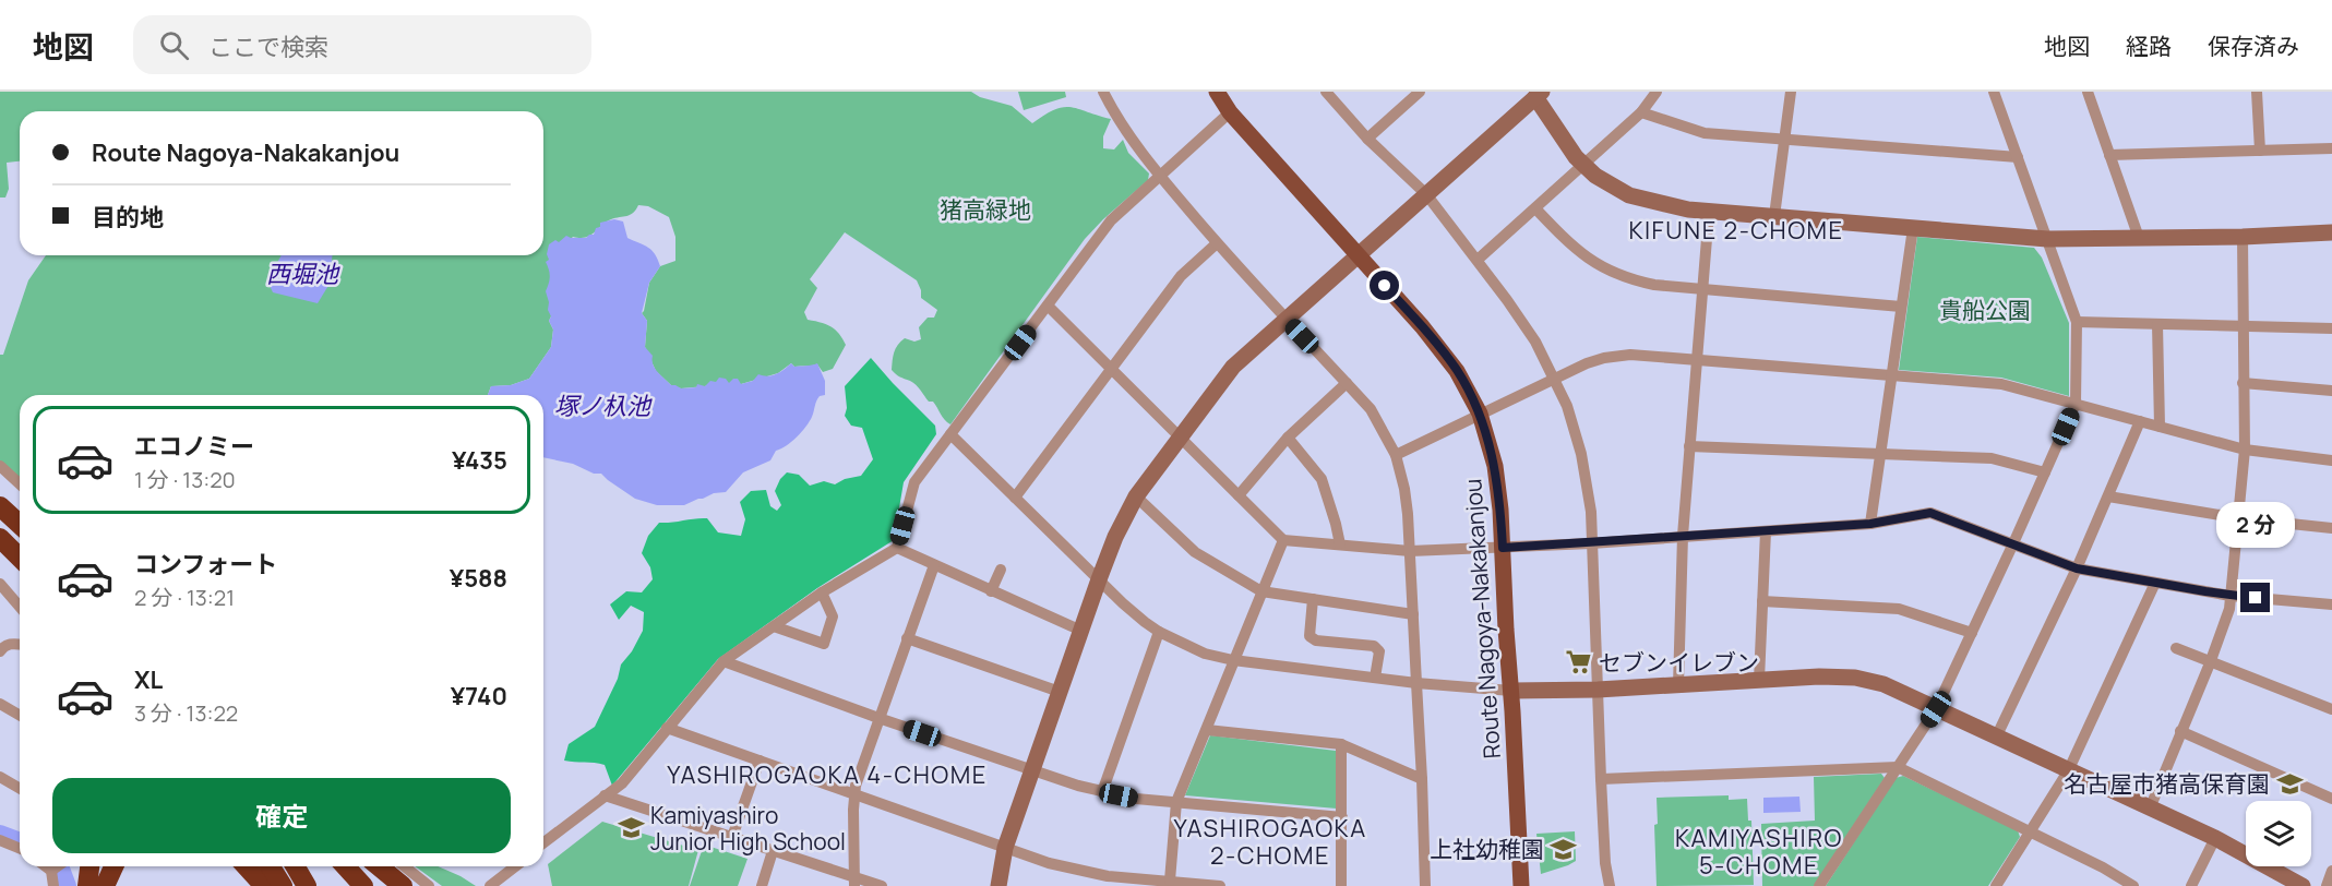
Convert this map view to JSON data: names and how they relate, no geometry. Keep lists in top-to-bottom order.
{
  "streets": {
    "main road": ["Route Nagoya-Nakakanjou"]
  },
  "districts": [
    "KIFUNE 2-CHOME",
    "YASHIROGAOKA 4-CHOME",
    "YASHIROGAOKA 2-CHOME",
    "KAMIYASHIRO 5-CHOME"
  ],
  "water": ["西堀池", "塚ノ杁池"],
  "parks": ["猪高緑地", "貴船公園"],
  "places": {
    "supermarket": ["セブンイレブン"],
    "school or university": ["名古屋市猪高保育園", "Kamiyashiro Junior High School", "上社幼稚園"]
  },
  "page": {
    "header": "地図",
    "search": "ここで検索",
    "nav": ["地図", "経路", "保存済み"],
    "banner": ["Route Nagoya-Nakakanjou", "目的地"],
    "list": [
      {
        "name": "エコノミー",
        "note": "1 分 · 13:20",
        "value": "¥435"
      },
      {
        "name": "コンフォート",
        "note": "2 分 · 13:21",
        "value": "¥588"
      },
      {
        "name": "XL",
        "note": "3 分 · 13:22",
        "value": "¥740"
      }
    ],
    "bubble": "2 分",
    "buttons": "確定"
  }
}
